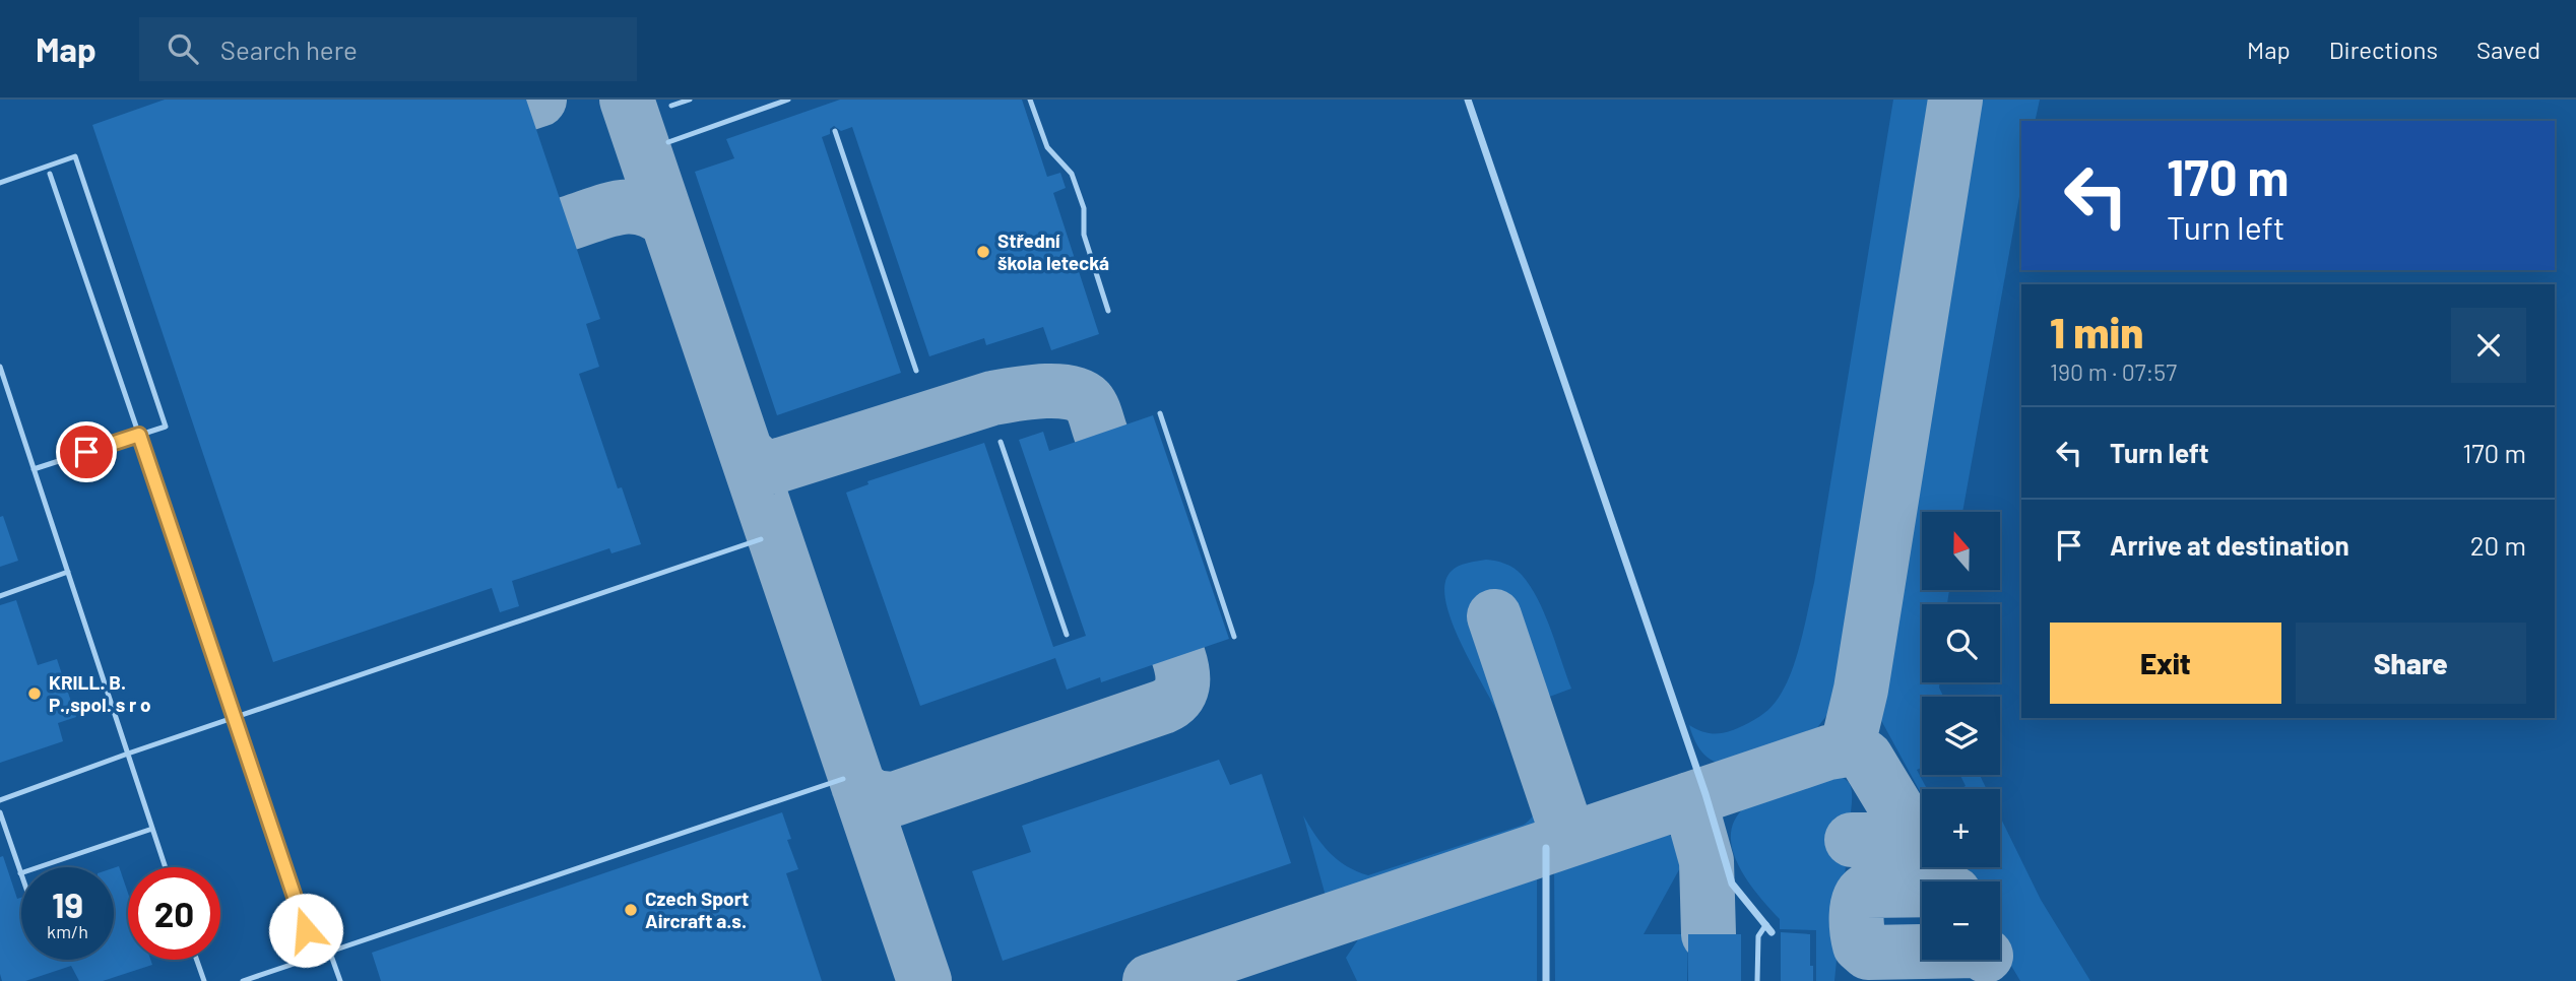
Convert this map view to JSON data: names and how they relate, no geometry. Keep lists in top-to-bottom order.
{
  "places": ["Střední škola letecká", "KRILL. B. P.,spol. s r o", "Czech Sport Aircraft a.s."],
  "north": "top",
  "page": {
    "header": "Map",
    "search": "Search here",
    "nav": ["Map", "Directions", "Saved"],
    "turn": ["170 m", "Turn left"],
    "heading": ["1 min", "190 m · 07:57"],
    "list": [
      {
        "name": "Turn left",
        "value": "170 m"
      },
      {
        "name": "Arrive at destination",
        "value": "20 m"
      }
    ],
    "map_buttons": ["+", "−"],
    "buttons": ["Exit", "Share"],
    "speed": "19 km/h",
    "limit": "20"
  }
}
